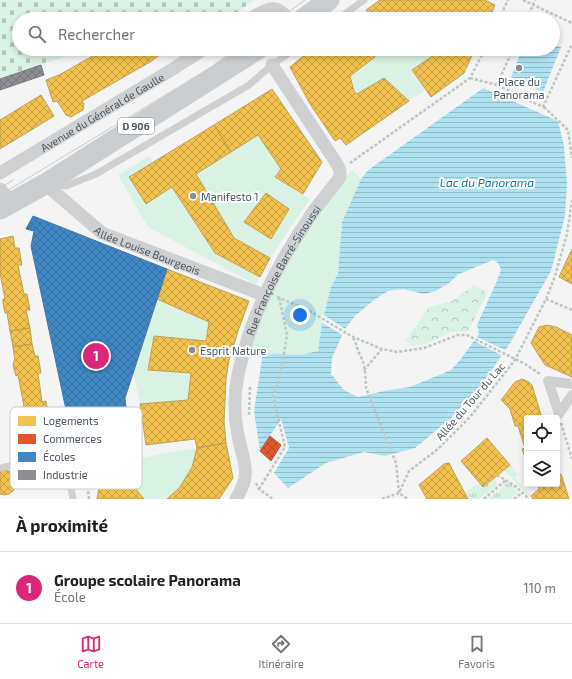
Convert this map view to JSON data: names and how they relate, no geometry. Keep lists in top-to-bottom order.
{
  "streets": {
    "main road": ["D 906"],
    "street": ["Avenue du Général de Gaulle", "Allée Louise Bourgeois", "Rue Françoise Barré-Sinoussi"],
    "path": ["Allée du Tour du Lac"]
  },
  "crossings": [
    ["D 906", "Allée Louise Bourgeois"],
    ["Allée Louise Bourgeois", "Rue Françoise Barré-Sinoussi"]
  ],
  "water": ["Lac du Panorama"],
  "places": ["Place du Panorama", "Manifesto 1", "Esprit Nature"],
  "legend": [
    "Logements",
    "Commerces",
    "Écoles",
    "Industrie"
  ],
  "page": {
    "search": "Rechercher",
    "pins": "1",
    "heading": "À proximité",
    "list": [
      {
        "mark": "1",
        "name": "Groupe scolaire Panorama",
        "note": "École",
        "value": "110 m"
      }
    ],
    "nav": ["Carte", "Itinéraire", "Favoris"]
  }
}
